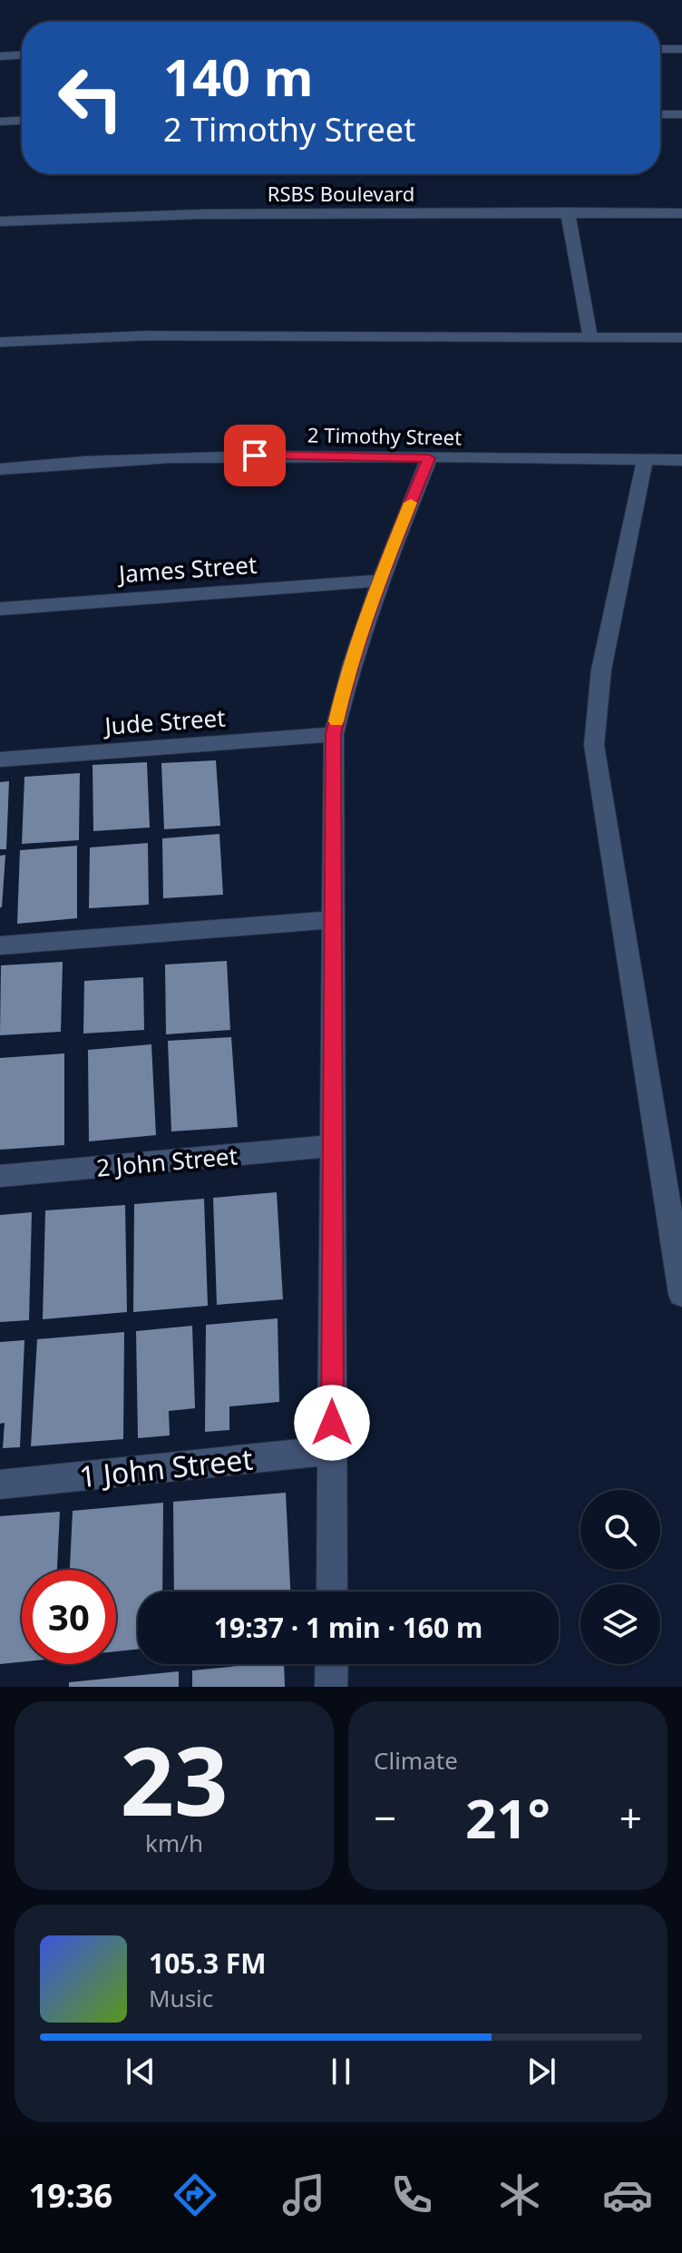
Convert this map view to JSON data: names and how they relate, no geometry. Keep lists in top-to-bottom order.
{
  "streets": {
    "street": [
      "RSBS Boulevard",
      "2 Timothy Street",
      "James Street",
      "Jude Street",
      "2 John Street",
      "1 John Street"
    ]
  },
  "page": {
    "turn": ["140 m", "2 Timothy Street"],
    "limit": "30",
    "trip": "19:37 · 1 min · 160 m",
    "tile": [
      ["23", "km/h"],
      "Climate"
    ],
    "heat": ["−", "21°", "+"],
    "song": ["105.3 FM", "Music"],
    "tabs": "19:36"
  }
}
